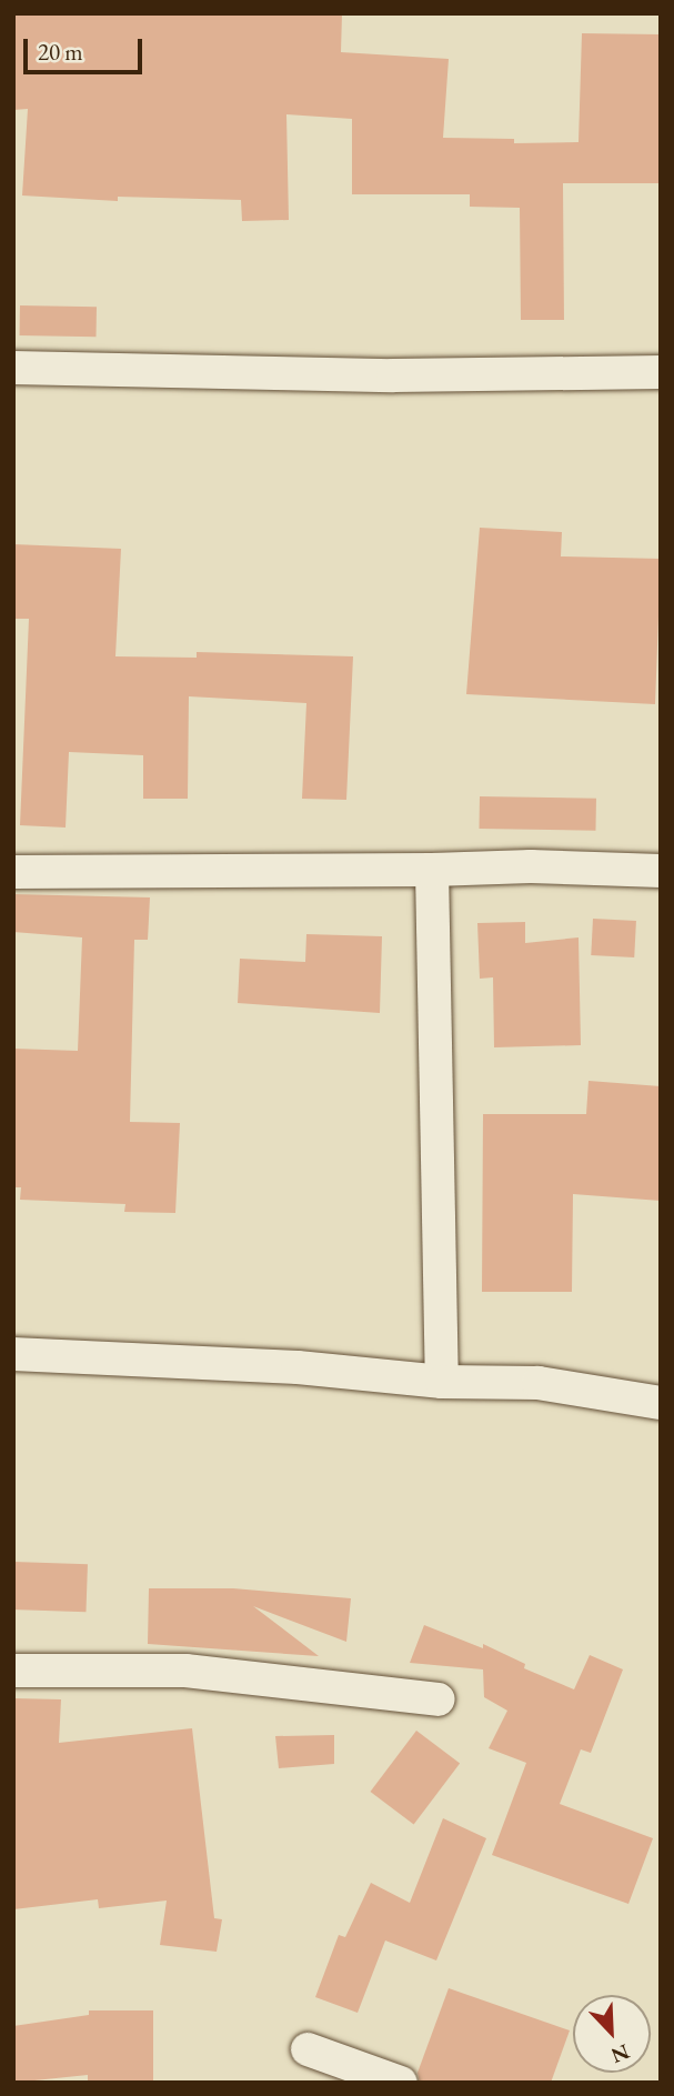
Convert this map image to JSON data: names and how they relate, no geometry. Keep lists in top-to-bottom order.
{
  "scale_bar": "20 m",
  "north": "bottom right"
}
